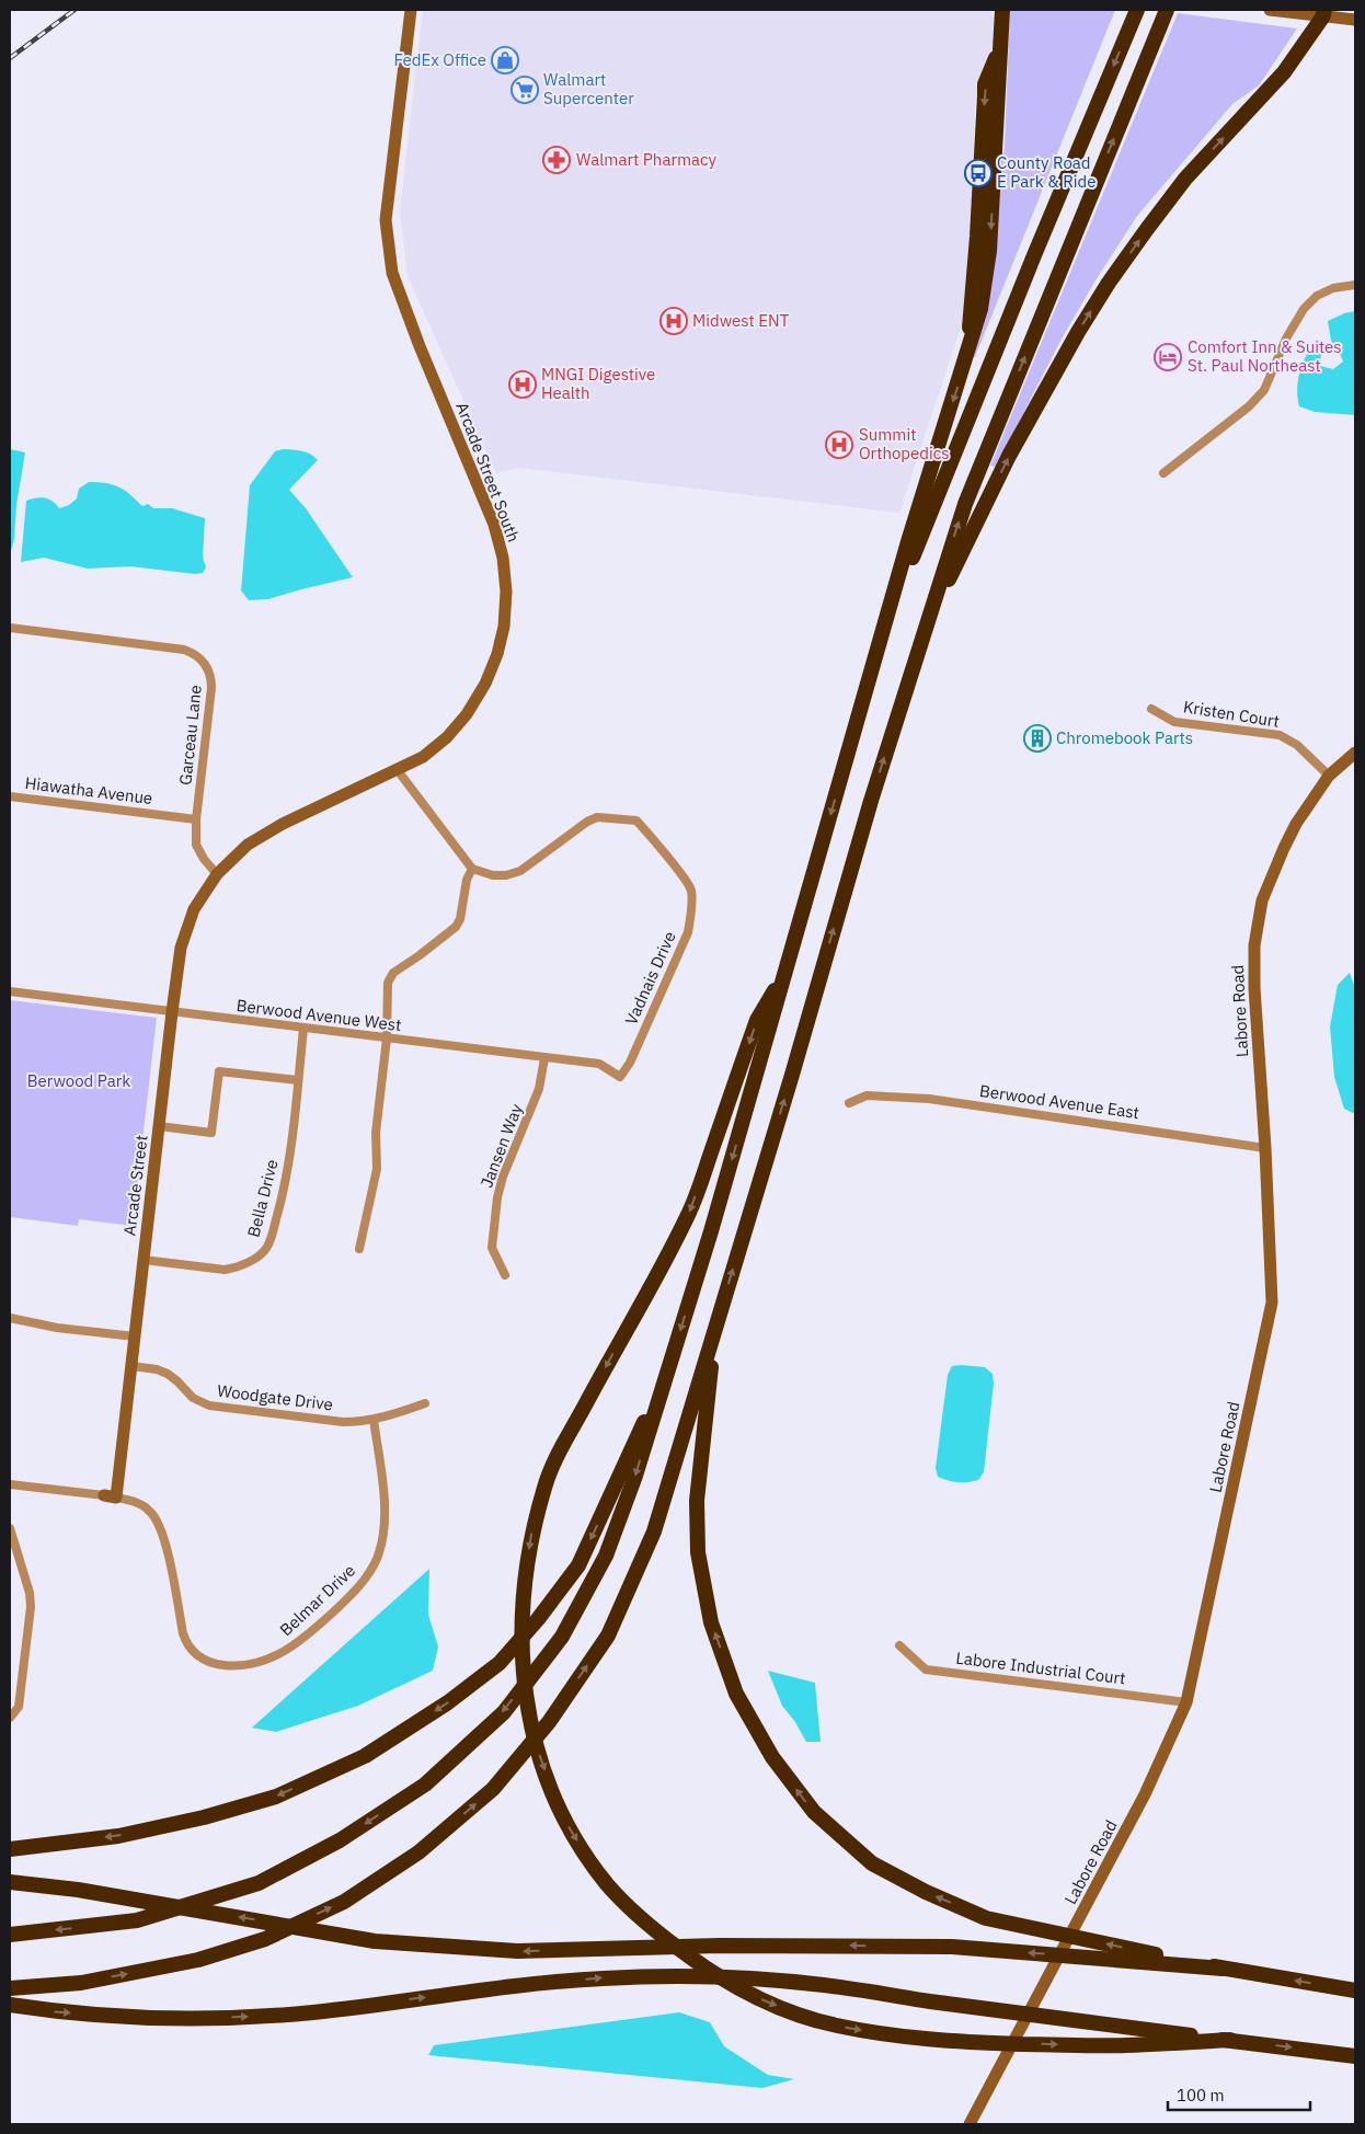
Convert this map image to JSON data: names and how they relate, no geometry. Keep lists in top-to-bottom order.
{
  "streets": {
    "street": [
      "Arcade Street South",
      "Kristen Court",
      "Garceau Lane",
      "Hiawatha Avenue",
      "Vadnais Drive",
      "Labore Road",
      "Berwood Avenue West",
      "Berwood Avenue East",
      "Jansen Way",
      "Arcade Street",
      "Bella Drive",
      "Woodgate Drive",
      "Belmar Drive",
      "Labore Industrial Court"
    ]
  },
  "crossings": [
    ["Arcade Street South", "Garceau Lane"],
    ["Arcade Street South", "Arcade Street"],
    ["Kristen Court", "Labore Road"],
    ["Garceau Lane", "Hiawatha Avenue"],
    ["Garceau Lane", "Arcade Street"],
    ["Vadnais Drive", "Berwood Avenue West"],
    ["Labore Road", "Berwood Avenue East"],
    ["Labore Road", "Labore Industrial Court"],
    ["Berwood Avenue West", "Jansen Way"],
    ["Berwood Avenue West", "Arcade Street"],
    ["Berwood Avenue West", "Bella Drive"],
    ["Arcade Street", "Bella Drive"],
    ["Arcade Street", "Woodgate Drive"],
    ["Arcade Street", "Belmar Drive"],
    ["Woodgate Drive", "Belmar Drive"]
  ],
  "parks": ["Berwood Park"],
  "places": {
    "shop": ["FedEx Office"],
    "supermarket": ["Walmart Supercenter"],
    "pharmacy": ["Walmart Pharmacy"],
    "bus stop": ["County Road E Park & Ride"],
    "hospital": ["Midwest ENT", "MNGI Digestive Health", "Summit Orthopedics"],
    "hotel": ["Comfort Inn & Suites St. Paul Northeast"],
    "building": ["Chromebook Parts"]
  },
  "scale_bar": "100 m"
}
